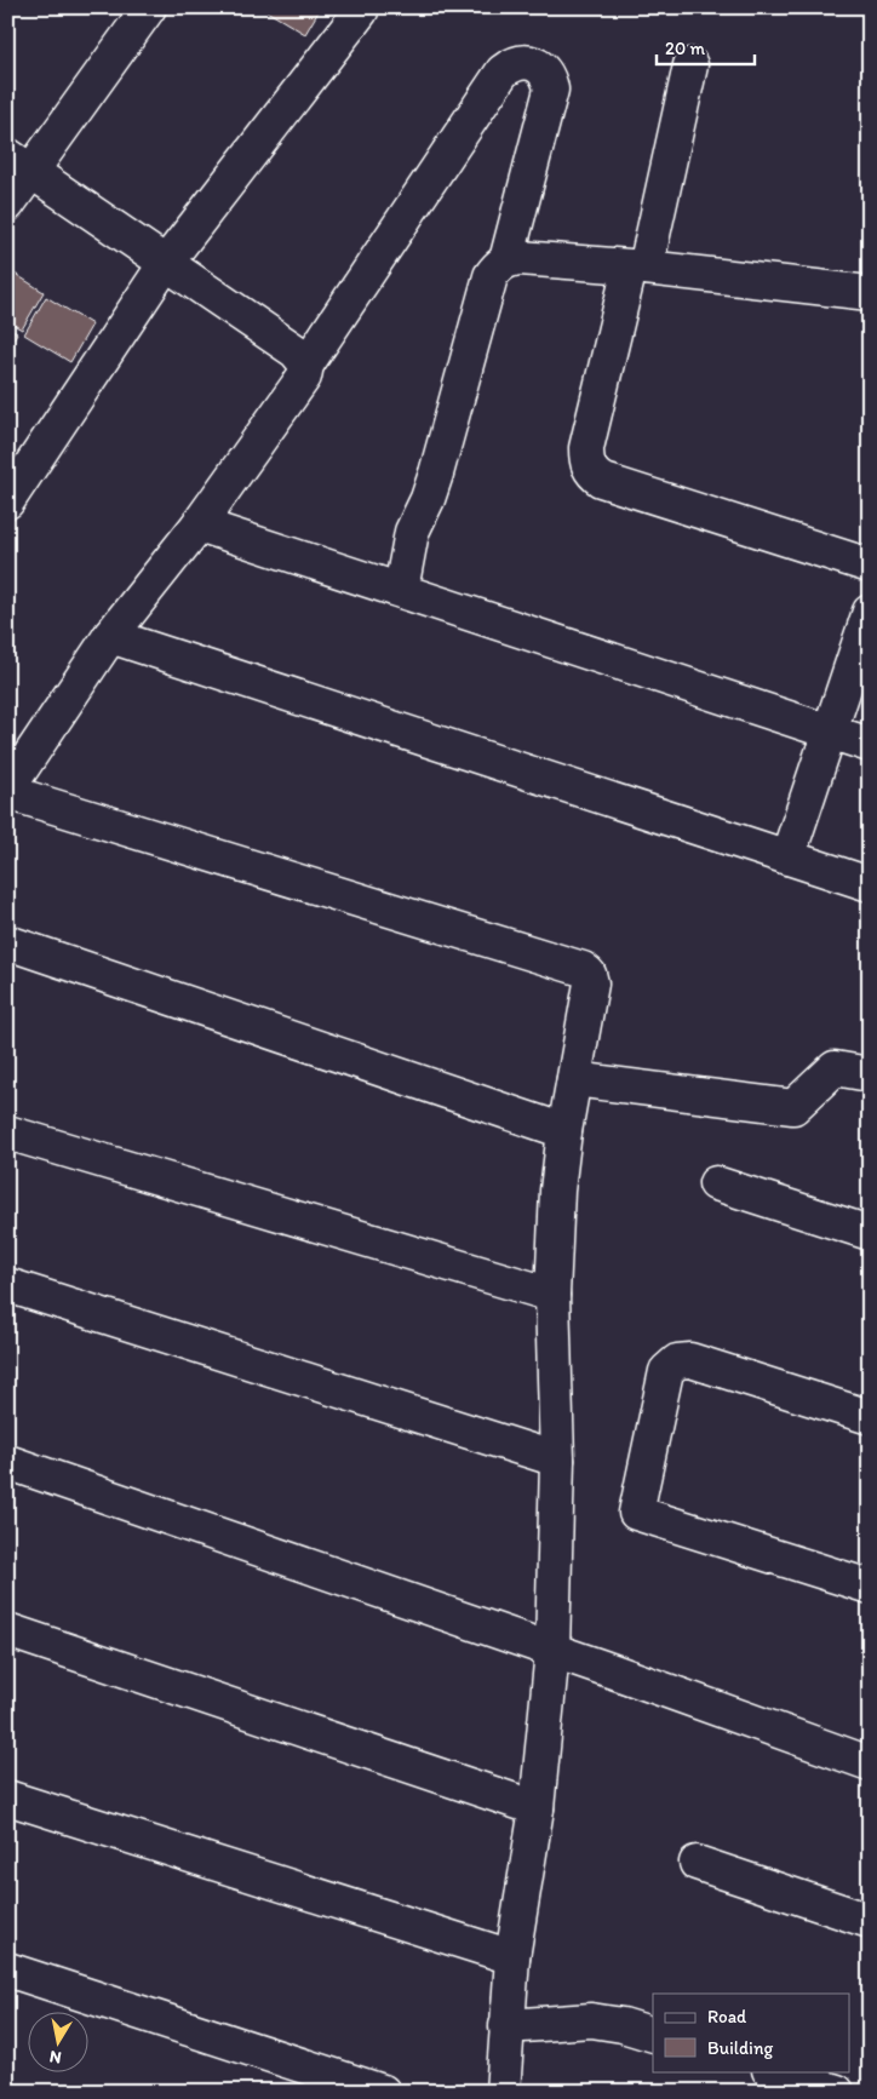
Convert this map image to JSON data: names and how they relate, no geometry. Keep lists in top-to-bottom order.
{
  "legend": ["Road", "Building"],
  "scale_bar": "20 m",
  "north": "bottom"
}
